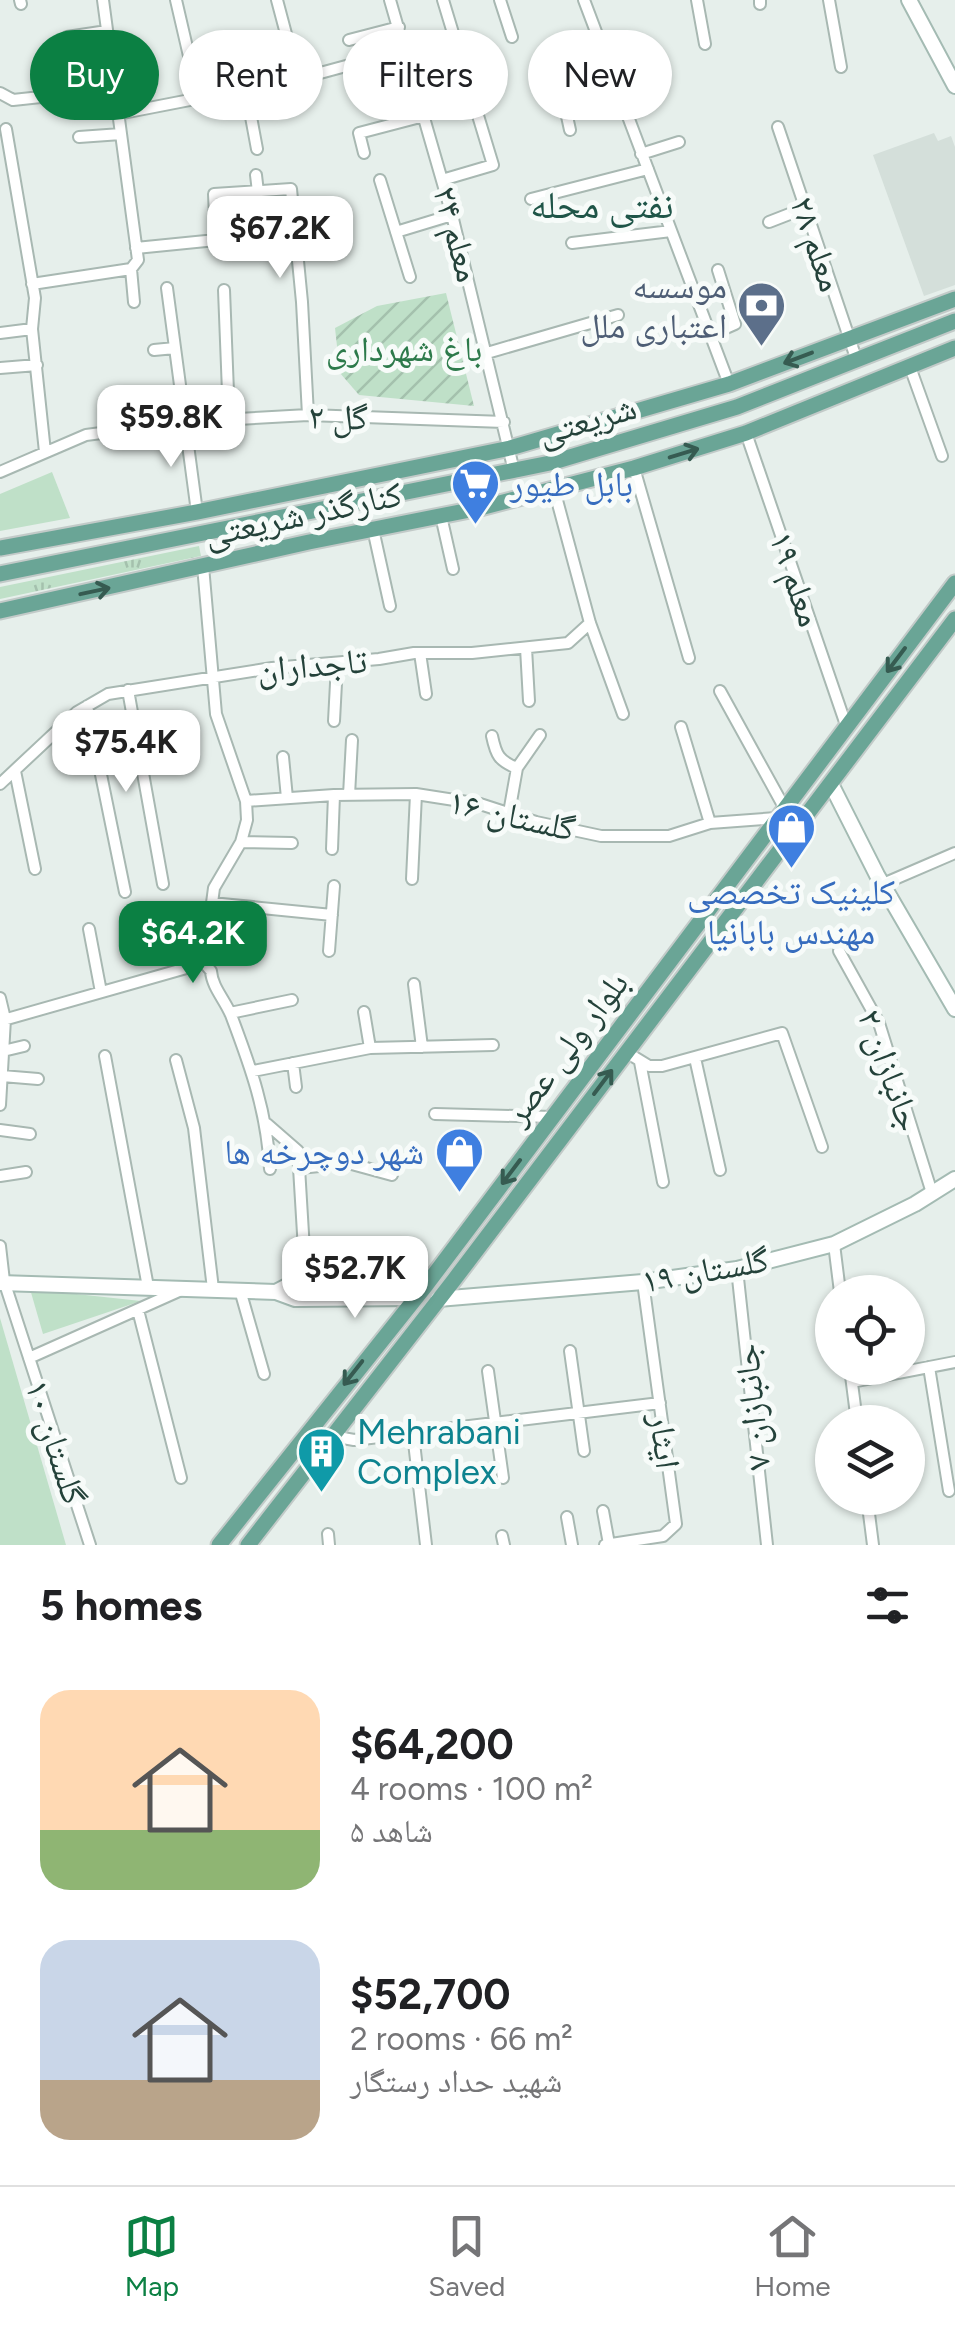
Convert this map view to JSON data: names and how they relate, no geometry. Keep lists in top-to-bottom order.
{
  "streets": {
    "main road": [
      "شریعتی",
      "کنارگذر شریعتی",
      "بلوار ولی عصر",
      "گلستان ۱۹"
    ],
    "street": [
      "معلم ۲۴",
      "معلم ۲۸",
      "گل ۲",
      "معلم ۱۹",
      "تاجداران",
      "گلستان ۱۶",
      "جانبازان ۲",
      "جانبازان ۷",
      "ایثار",
      "گلستان ۱۰"
    ]
  },
  "crossings": [
    ["معلم ۲۴", "گل ۲"],
    ["معلم ۲۴", "شریعتی"],
    ["معلم ۲۴", "کنارگذر شریعتی"],
    ["معلم ۲۸", "شریعتی"],
    ["معلم ۲۸", "کنارگذر شریعتی"],
    ["کنارگذر شریعتی", "معلم ۱۹"],
    ["معلم ۱۹", "بلوار ولی عصر"],
    ["گلستان ۱۶", "بلوار ولی عصر"],
    ["بلوار ولی عصر", "گلستان ۱۹"],
    ["جانبازان ۲", "گلستان ۱۹"],
    ["گلستان ۱۹", "جانبازان ۷"],
    ["گلستان ۱۹", "ایثار"]
  ],
  "districts": ["نفتی محله"],
  "parks": ["باغ شهرداری"],
  "places": {
    "bank": ["موسسه اعتباری ملل"],
    "supermarket": ["بابل طیور"],
    "shop": ["کلینیک تخصصی مهندس بابانیا", "شهر دوچرخه ها"],
    "building": ["Mehrabani Complex"]
  },
  "page": {
    "chip": [
      "Buy",
      "Rent",
      "Filters",
      "New"
    ],
    "price": [
      "$67.2K",
      "$59.8K",
      "$75.4K",
      "$64.2K",
      "$52.7K"
    ],
    "heading": "5 homes",
    "list": [
      {
        "name": "$64,200",
        "note": "4 rooms · 100 m² · شاهد ۵"
      },
      {
        "name": "$52,700",
        "note": "2 rooms · 66 m² · شهید حداد رستگار"
      }
    ],
    "tabs": ["Map", "Saved", "Home"]
  }
}
